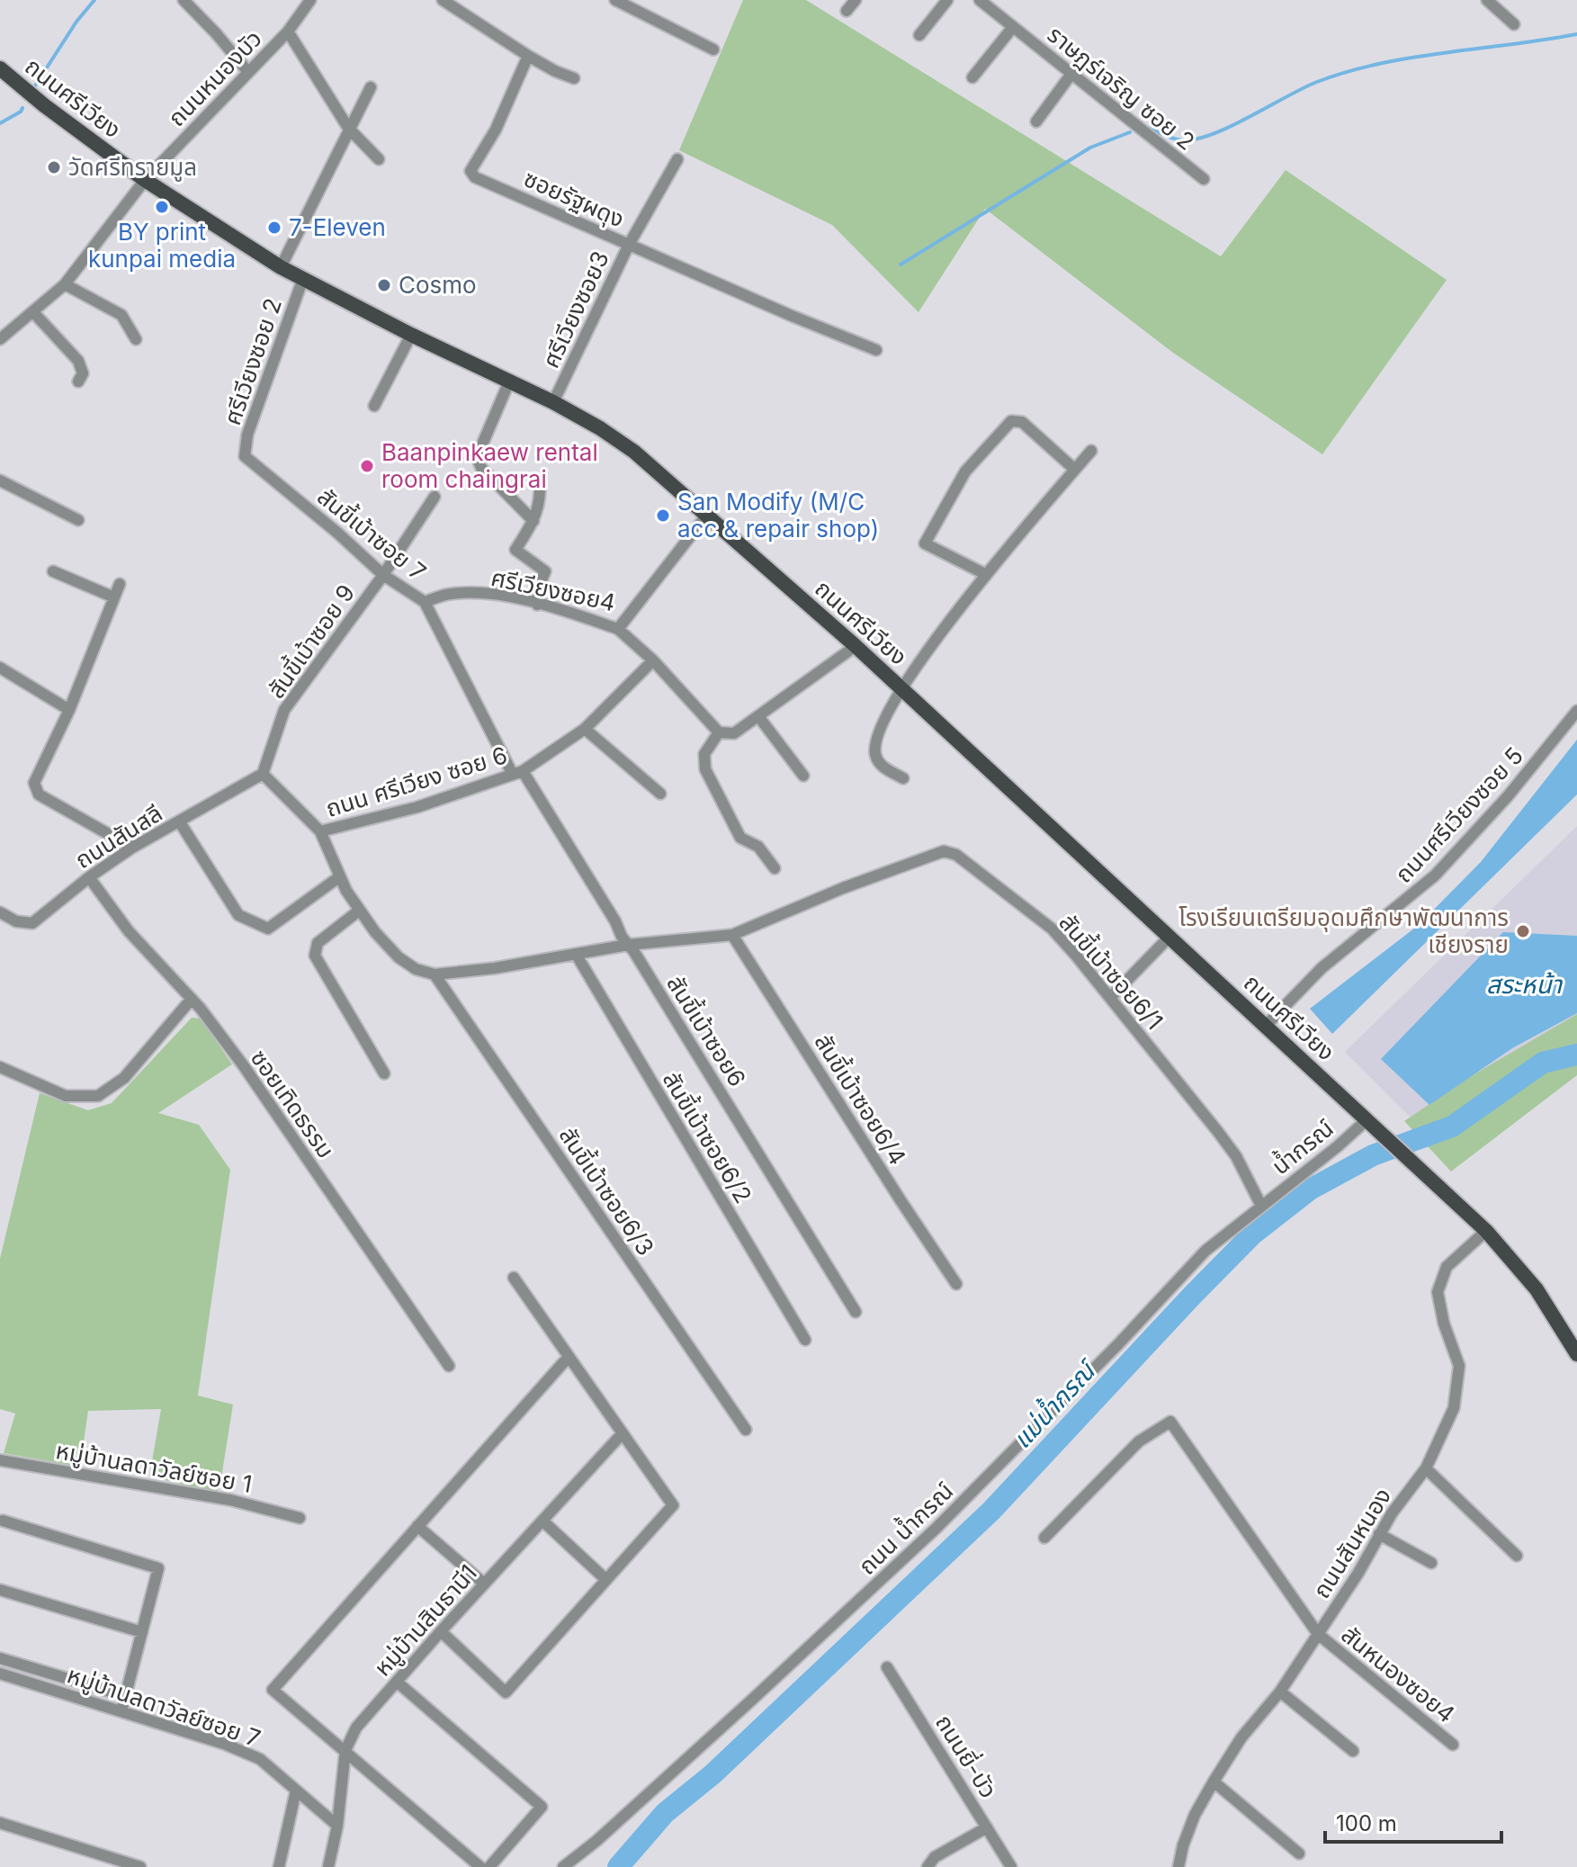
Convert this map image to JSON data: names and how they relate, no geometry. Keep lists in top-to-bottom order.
{
  "streets": {
    "main road": ["ถนนศรีเวียง"],
    "street": [
      "ถนนหนองบัว",
      "ราษฎร์เจริญ ซอย 2",
      "ซอยรัฐผดุง",
      "ศรีเวียงซอย3",
      "ศรีเวียงซอย 2",
      "สันขี้เบ้าซอย 7",
      "ศรีเวียงซอย4",
      "สันขี้เบ้าซอย 9",
      "ถนน ศรีเวียง ซอย 6",
      "ถนนศรีเวียงซอย 5",
      "ถนนสันสลี",
      "สันขี้เบ้าซอย6/1",
      "สันขี้เบ้าซอย6",
      "สันขี้เบ้าซอย6/4",
      "ซอยเทิดธรรม",
      "สันขี้เบ้าซอย6/2",
      "น้ำกรณ์",
      "สันขี้เบ้าซอย6/3",
      "หมู่บ้านลดาวัลย์ซอย 1",
      "ถนน น้ำกรณ์",
      "ถนนสันหนอง",
      "หมู่บ้านสินธานี1",
      "สันหนองซอย4",
      "หมู่บ้านลดาวัลย์ซอย 7",
      "ถนนยี่-บัว"
    ]
  },
  "crossings": [
    ["ถนนหนองบัว", "ถนนศรีเวียง"],
    ["ถนนศรีเวียง", "ศรีเวียงซอย3"],
    ["ถนนศรีเวียง", "ศรีเวียงซอย 2"],
    ["ถนนศรีเวียง", "ศรีเวียงซอย4"],
    ["ถนนศรีเวียง", "ถนนศรีเวียงซอย 5"],
    ["ถนนศรีเวียง", "น้ำกรณ์"],
    ["ถนนศรีเวียง", "ถนนสันหนอง"],
    ["ซอยรัฐผดุง", "ศรีเวียงซอย3"],
    ["ศรีเวียงซอย 2", "สันขี้เบ้าซอย 7"],
    ["สันขี้เบ้าซอย 7", "ศรีเวียงซอย4"],
    ["สันขี้เบ้าซอย 7", "สันขี้เบ้าซอย 9"],
    ["สันขี้เบ้าซอย 7", "ถนน ศรีเวียง ซอย 6"],
    ["สันขี้เบ้าซอย 7", "สันขี้เบ้าซอย6"],
    ["สันขี้เบ้าซอย 9", "ถนนสันสลี"],
    ["ถนน ศรีเวียง ซอย 6", "สันขี้เบ้าซอย6"],
    ["ถนนสันสลี", "ซอยเทิดธรรม"],
    ["สันขี้เบ้าซอย6/1", "สันขี้เบ้าซอย6"],
    ["สันขี้เบ้าซอย6/1", "สันขี้เบ้าซอย6/4"],
    ["สันขี้เบ้าซอย6/1", "สันขี้เบ้าซอย6/2"],
    ["สันขี้เบ้าซอย6/1", "น้ำกรณ์"],
    ["สันขี้เบ้าซอย6/1", "สันขี้เบ้าซอย6/3"],
    ["สันขี้เบ้าซอย6/1", "ถนน น้ำกรณ์"],
    ["น้ำกรณ์", "ถนน น้ำกรณ์"],
    ["ถนนสันหนอง", "สันหนองซอย4"],
    ["หมู่บ้านสินธานี1", "หมู่บ้านลดาวัลย์ซอย 7"]
  ],
  "water": ["สระหน้า", "แม่น้ำกรณ์"],
  "places": [
    "วัดศรีทรายมูล",
    "BY print kunpai media",
    "7-Eleven",
    "Cosmo",
    "Baanpinkaew rental room chaingrai",
    "San Modify (M/C acc & repair shop)",
    "โรงเรียนเตรียมอุดมศึกษาพัฒนาการ เชียงราย"
  ],
  "scale_bar": "100 m"
}
